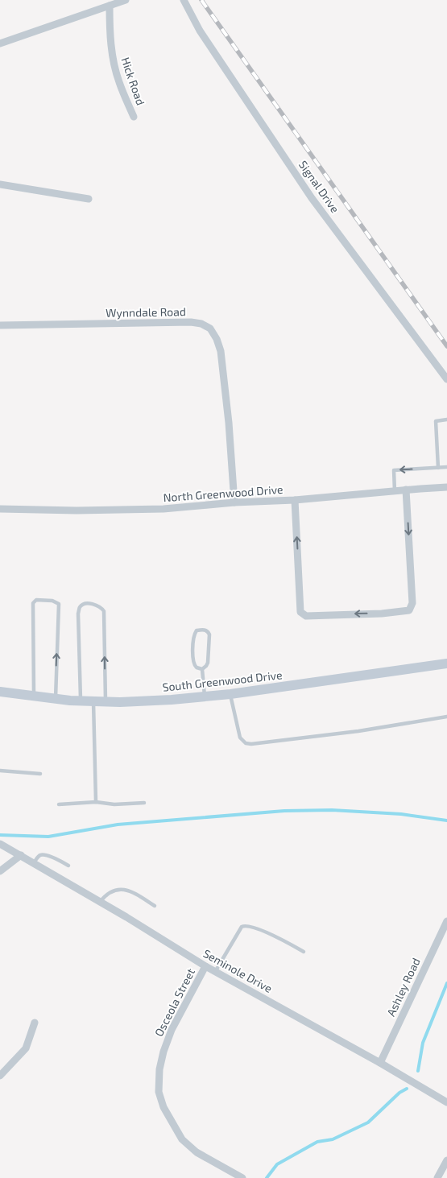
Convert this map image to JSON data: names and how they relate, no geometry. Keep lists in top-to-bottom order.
{
  "streets": {
    "street": [
      "Hick Road",
      "Signal Drive",
      "Wynndale Road",
      "North Greenwood Drive",
      "South Greenwood Drive",
      "Seminole Drive",
      "Ashley Road",
      "Osceola Street"
    ]
  },
  "crossings": [
    ["Wynndale Road", "North Greenwood Drive"],
    ["Seminole Drive", "Ashley Road"],
    ["Seminole Drive", "Osceola Street"]
  ]
}
